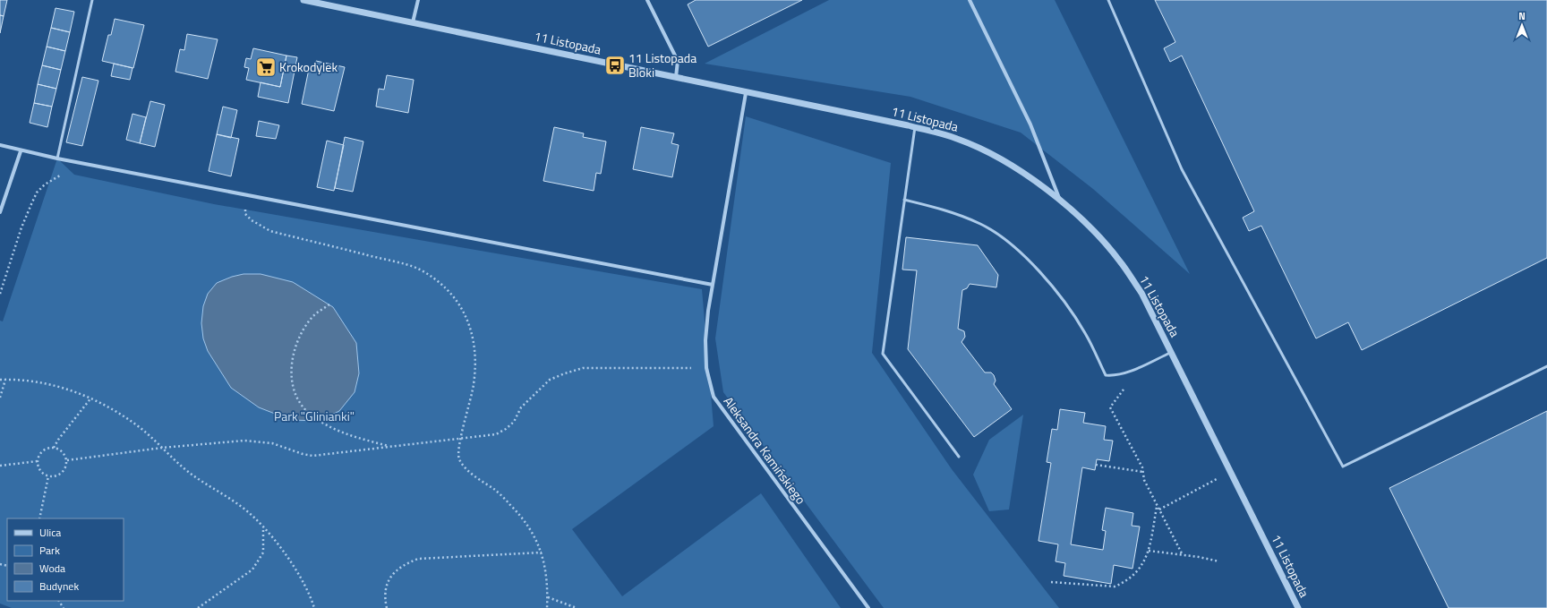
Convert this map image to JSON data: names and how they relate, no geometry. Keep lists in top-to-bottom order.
{
  "streets": {
    "street": ["11 Listopada", "Aleksandra Kamińskiego"]
  },
  "crossings": [
    ["11 Listopada", "Aleksandra Kamińskiego"]
  ],
  "parks": ["Park \"Glinianki\""],
  "places": {
    "bus stop": ["11 Listopada Bloki"],
    "supermarket": ["Krokodylek"]
  },
  "legend": [
    "Ulica",
    "Park",
    "Woda",
    "Budynek"
  ],
  "north": "top"
}
